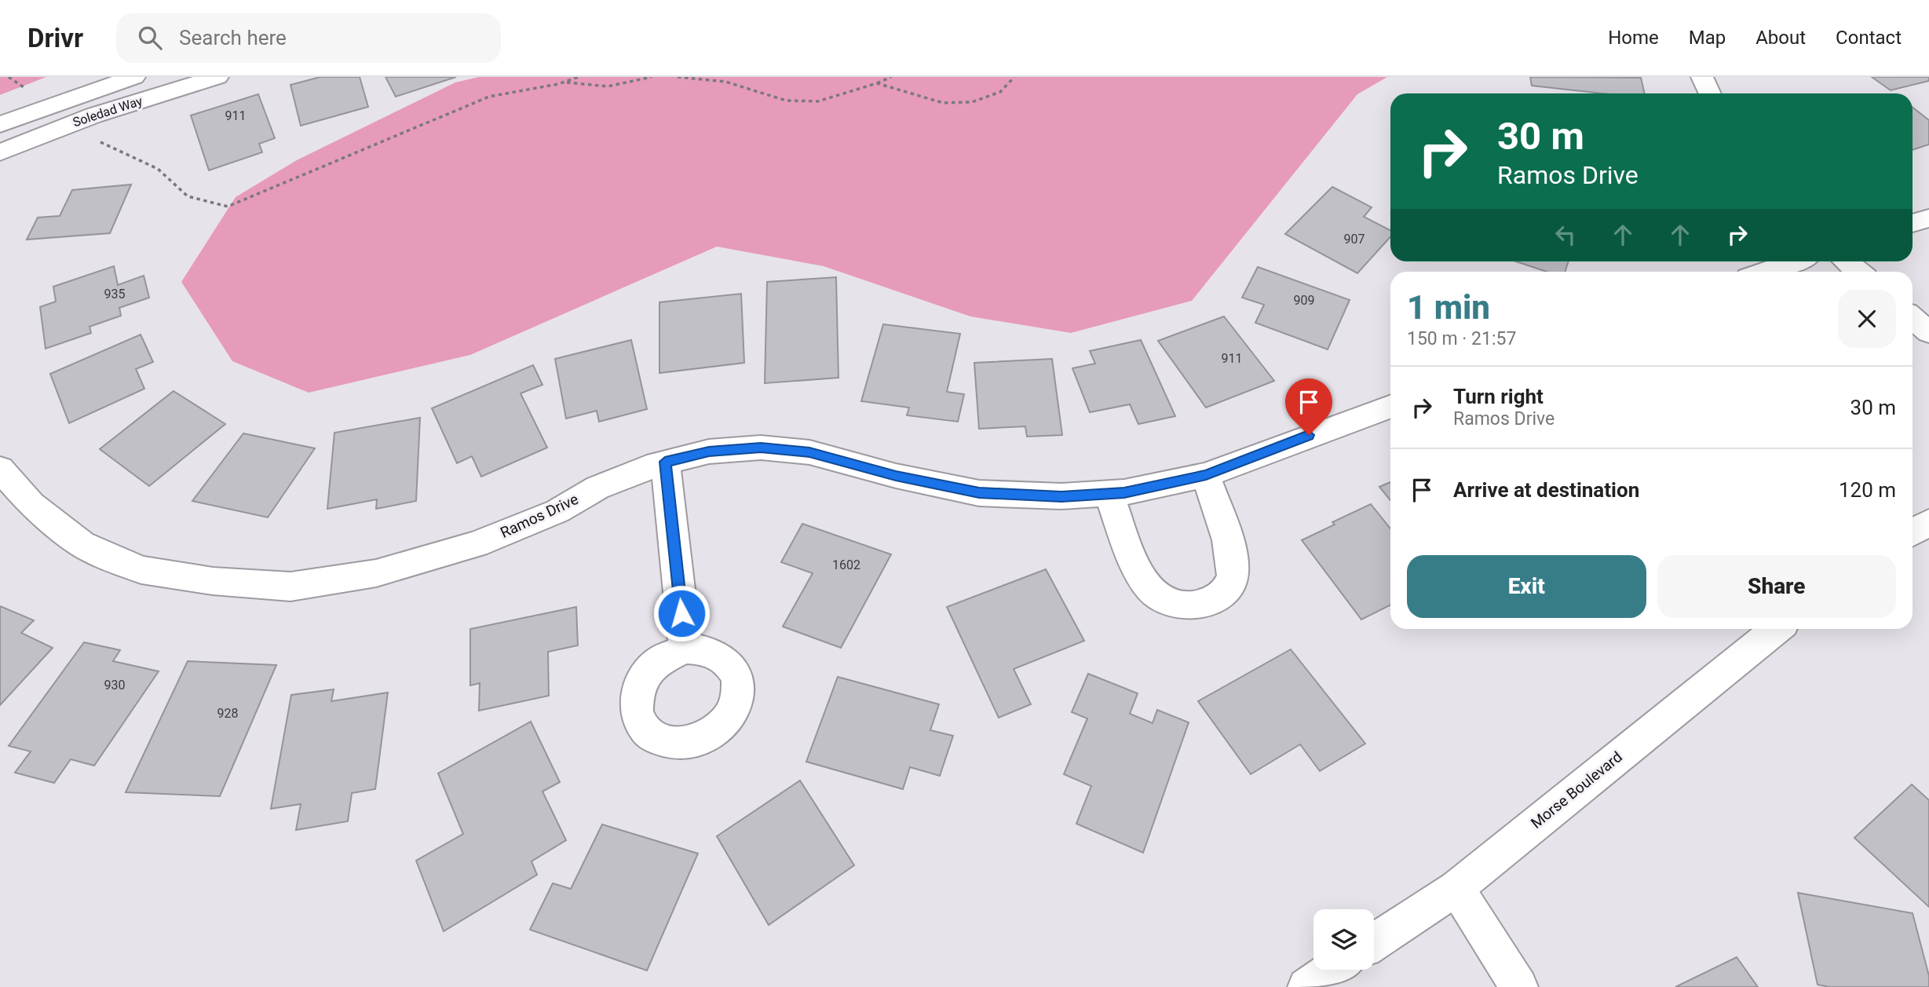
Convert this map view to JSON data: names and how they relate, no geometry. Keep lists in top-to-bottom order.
{
  "streets": {
    "street": ["Soledad Way", "Ramos Drive", "Morse Boulevard"]
  },
  "house_numbers": [
    "911",
    "907",
    "935",
    "909",
    "911",
    "1602",
    "930",
    "928"
  ],
  "page": {
    "header": "Drivr",
    "search": "Search here",
    "nav": [
      "Home",
      "Map",
      "About",
      "Contact"
    ],
    "turn": ["30 m", "Ramos Drive"],
    "heading": ["1 min", "150 m · 21:57"],
    "list": [
      {
        "name": "Turn right",
        "note": "Ramos Drive",
        "value": "30 m"
      },
      {
        "name": "Arrive at destination",
        "value": "120 m"
      }
    ],
    "buttons": ["Exit", "Share"]
  }
}
